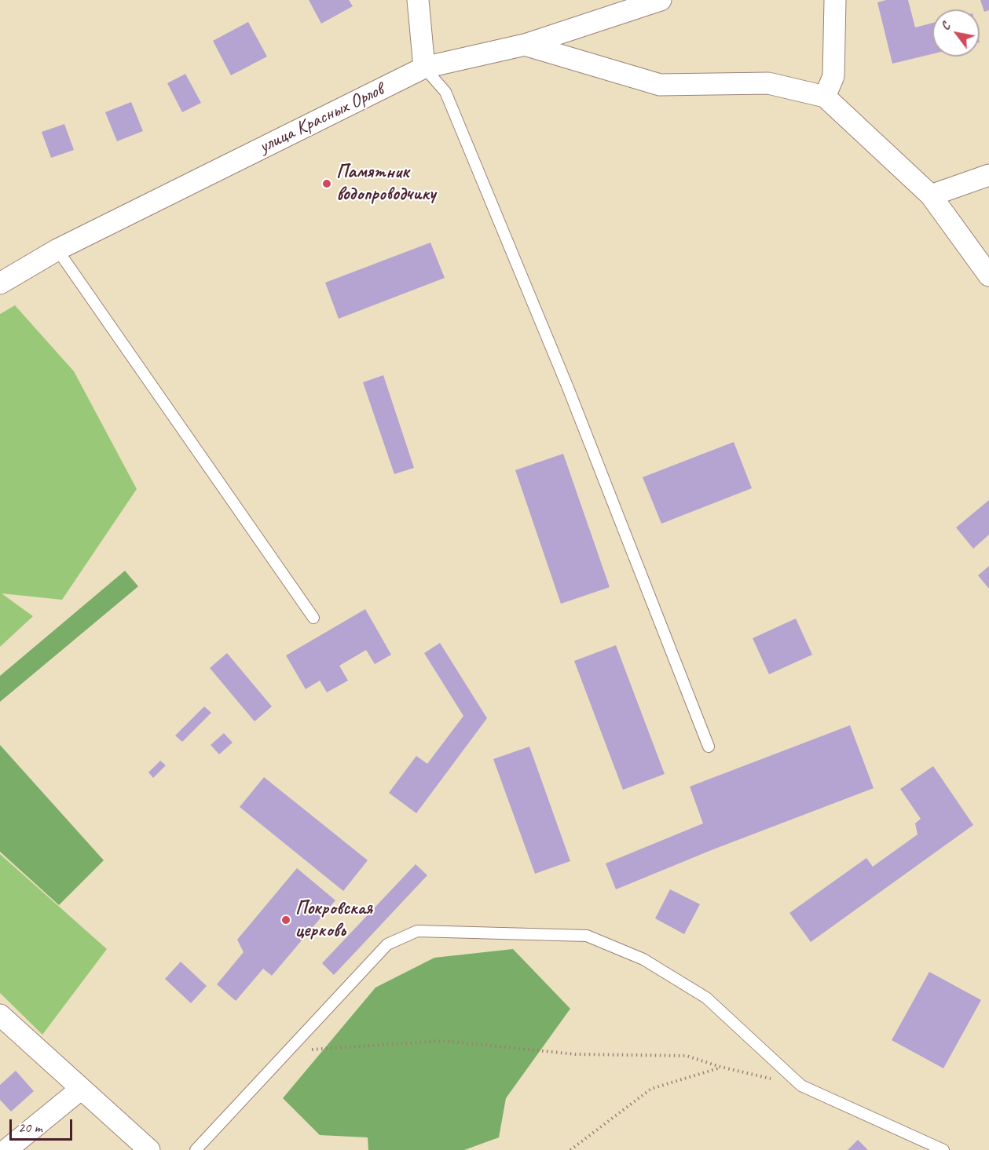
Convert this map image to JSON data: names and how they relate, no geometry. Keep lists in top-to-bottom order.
{
  "streets": {
    "street": ["улица Красных Орлов"]
  },
  "places": ["Памятник водопроводчику", "Покровская церковь"],
  "scale_bar": "20 m",
  "north": "top left"
}
